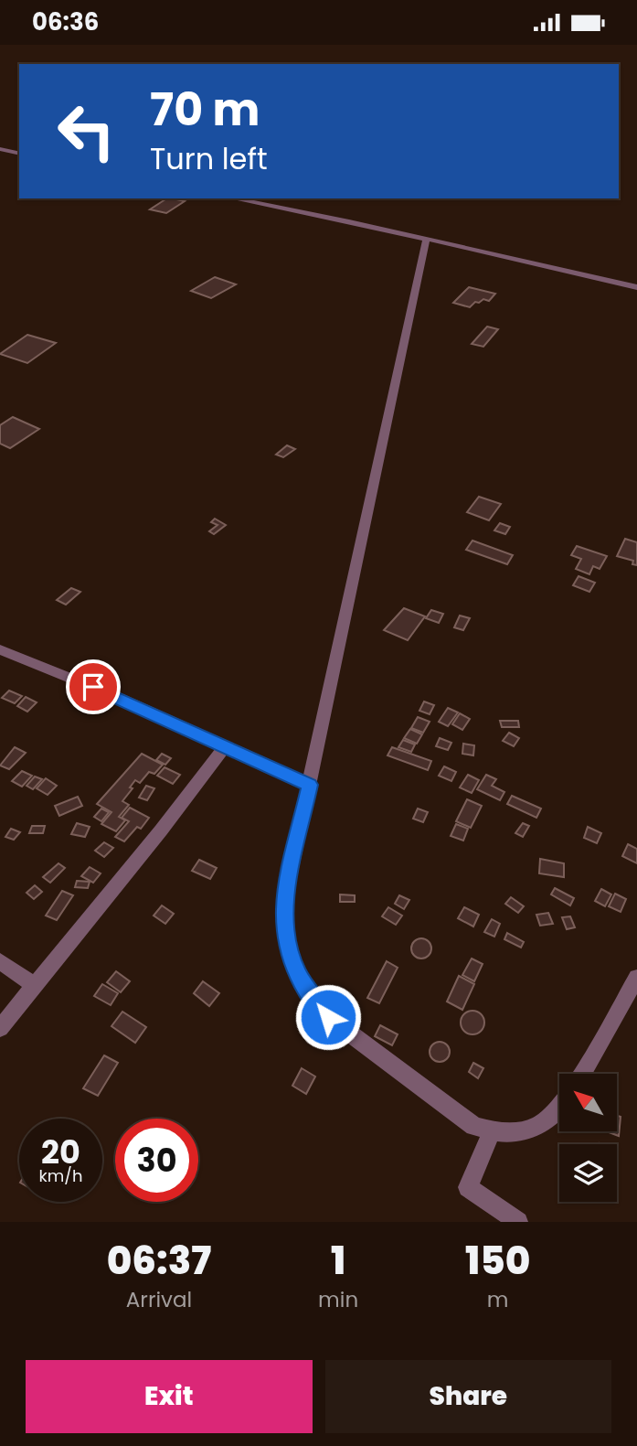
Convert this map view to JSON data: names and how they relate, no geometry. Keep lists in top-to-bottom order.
{
  "north": "top left",
  "page": {
    "status": "06:36",
    "turn": ["70 m", "Turn left"],
    "speed": "20 km/h",
    "limit": "30",
    "eta": [
      "06:37",
      "Arrival",
      "1",
      "min",
      "150",
      "m"
    ],
    "buttons": ["Exit", "Share"]
  }
}
